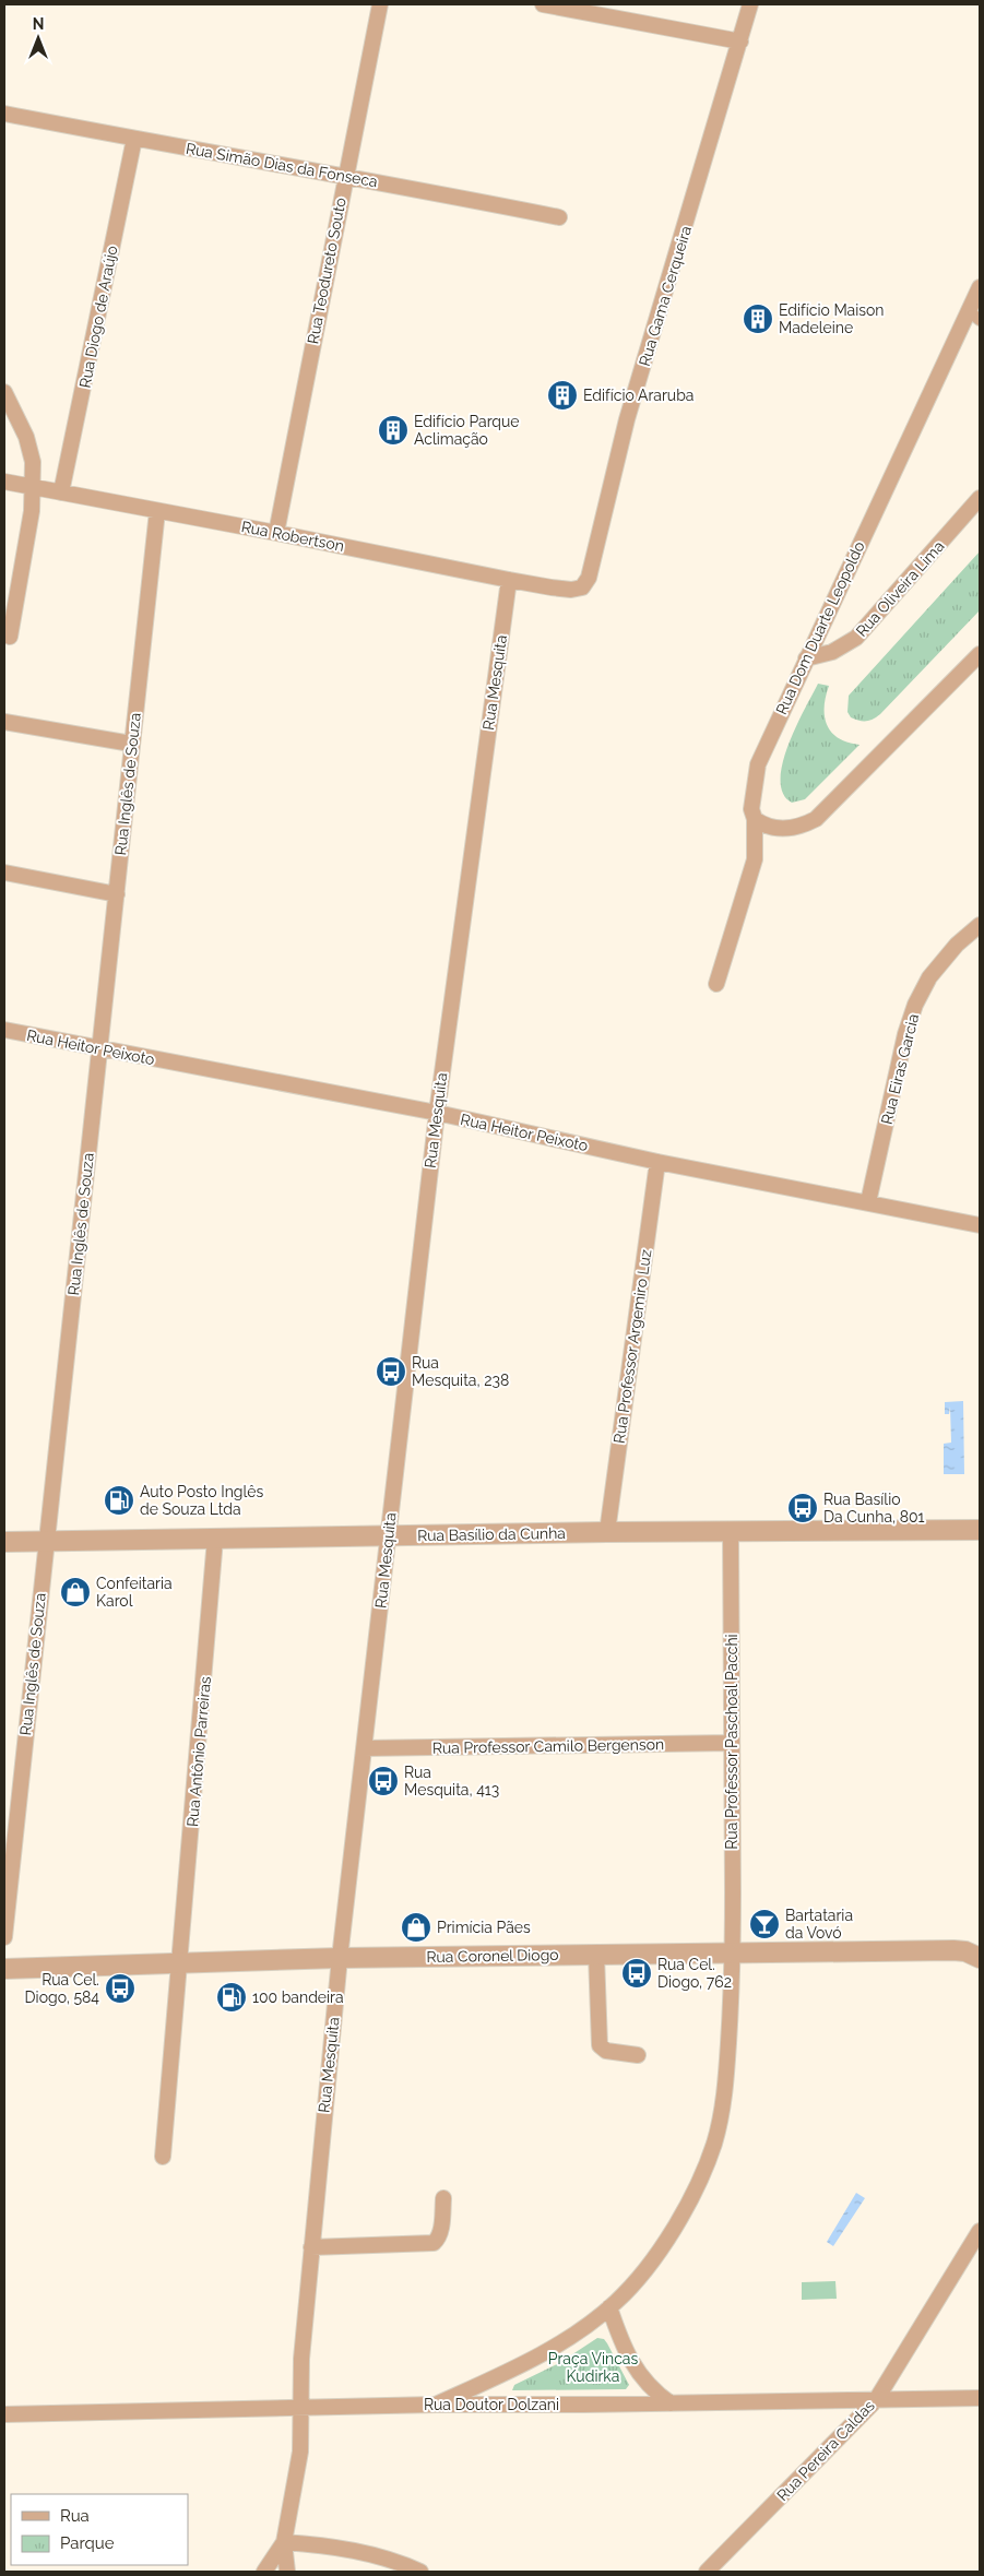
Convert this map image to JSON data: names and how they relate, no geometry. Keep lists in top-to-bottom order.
{
  "streets": {
    "street": [
      "Rua Simão Dias da Fonseca",
      "Rua Teodureto Souto",
      "Rua Gama Cerqueira",
      "Rua Diogo de Araújo",
      "Rua Robertson",
      "Rua Oliveira Lima",
      "Rua Dom Duarte Leopoldo",
      "Rua Mesquita",
      "Rua Inglês de Souza",
      "Rua Heitor Peixoto",
      "Rua Eiras Garcia",
      "Rua Professor Argemiro Luz",
      "Rua Basílio da Cunha",
      "Rua Professor Paschoal Pacchi",
      "Rua Professor Camilo Bergenson",
      "Rua Antônio Parreiras",
      "Rua Coronel Diogo",
      "Rua Doutor Dolzani",
      "Rua Pereira Caldas"
    ]
  },
  "crossings": [
    ["Rua Simão Dias da Fonseca", "Rua Teodureto Souto"],
    ["Rua Simão Dias da Fonseca", "Rua Diogo de Araújo"],
    ["Rua Teodureto Souto", "Rua Robertson"],
    ["Rua Gama Cerqueira", "Rua Robertson"],
    ["Rua Diogo de Araújo", "Rua Robertson"],
    ["Rua Robertson", "Rua Mesquita"],
    ["Rua Robertson", "Rua Inglês de Souza"],
    ["Rua Oliveira Lima", "Rua Dom Duarte Leopoldo"],
    ["Rua Mesquita", "Rua Heitor Peixoto"],
    ["Rua Mesquita", "Rua Basílio da Cunha"],
    ["Rua Mesquita", "Rua Professor Camilo Bergenson"],
    ["Rua Mesquita", "Rua Coronel Diogo"],
    ["Rua Mesquita", "Rua Doutor Dolzani"],
    ["Rua Inglês de Souza", "Rua Heitor Peixoto"],
    ["Rua Inglês de Souza", "Rua Basílio da Cunha"],
    ["Rua Heitor Peixoto", "Rua Eiras Garcia"],
    ["Rua Heitor Peixoto", "Rua Professor Argemiro Luz"],
    ["Rua Professor Argemiro Luz", "Rua Basílio da Cunha"],
    ["Rua Basílio da Cunha", "Rua Professor Paschoal Pacchi"],
    ["Rua Basílio da Cunha", "Rua Antônio Parreiras"],
    ["Rua Professor Paschoal Pacchi", "Rua Professor Camilo Bergenson"],
    ["Rua Professor Paschoal Pacchi", "Rua Coronel Diogo"],
    ["Rua Professor Paschoal Pacchi", "Rua Doutor Dolzani"],
    ["Rua Antônio Parreiras", "Rua Coronel Diogo"],
    ["Rua Doutor Dolzani", "Rua Pereira Caldas"]
  ],
  "parks": ["Praça Vincas Kudirka"],
  "places": {
    "building": ["Edifício Maison Madeleine", "Edifício Araruba", "Edifício Parque Aclimação"],
    "bus stop": [
      "Rua Mesquita, 238",
      "Rua Basílio Da Cunha, 801",
      "Rua Mesquita, 413",
      "Rua Cel. Diogo, 762",
      "Rua Cel. Diogo, 584"
    ],
    "fuel station": ["Auto Posto Inglês de Souza Ltda", "100 bandeira"],
    "shop": ["Confeitaria Karol", "Primícia Pães"],
    "bar": ["Bartataria da Vovó"]
  },
  "legend": ["Rua", "Parque"],
  "north": "top"
}
